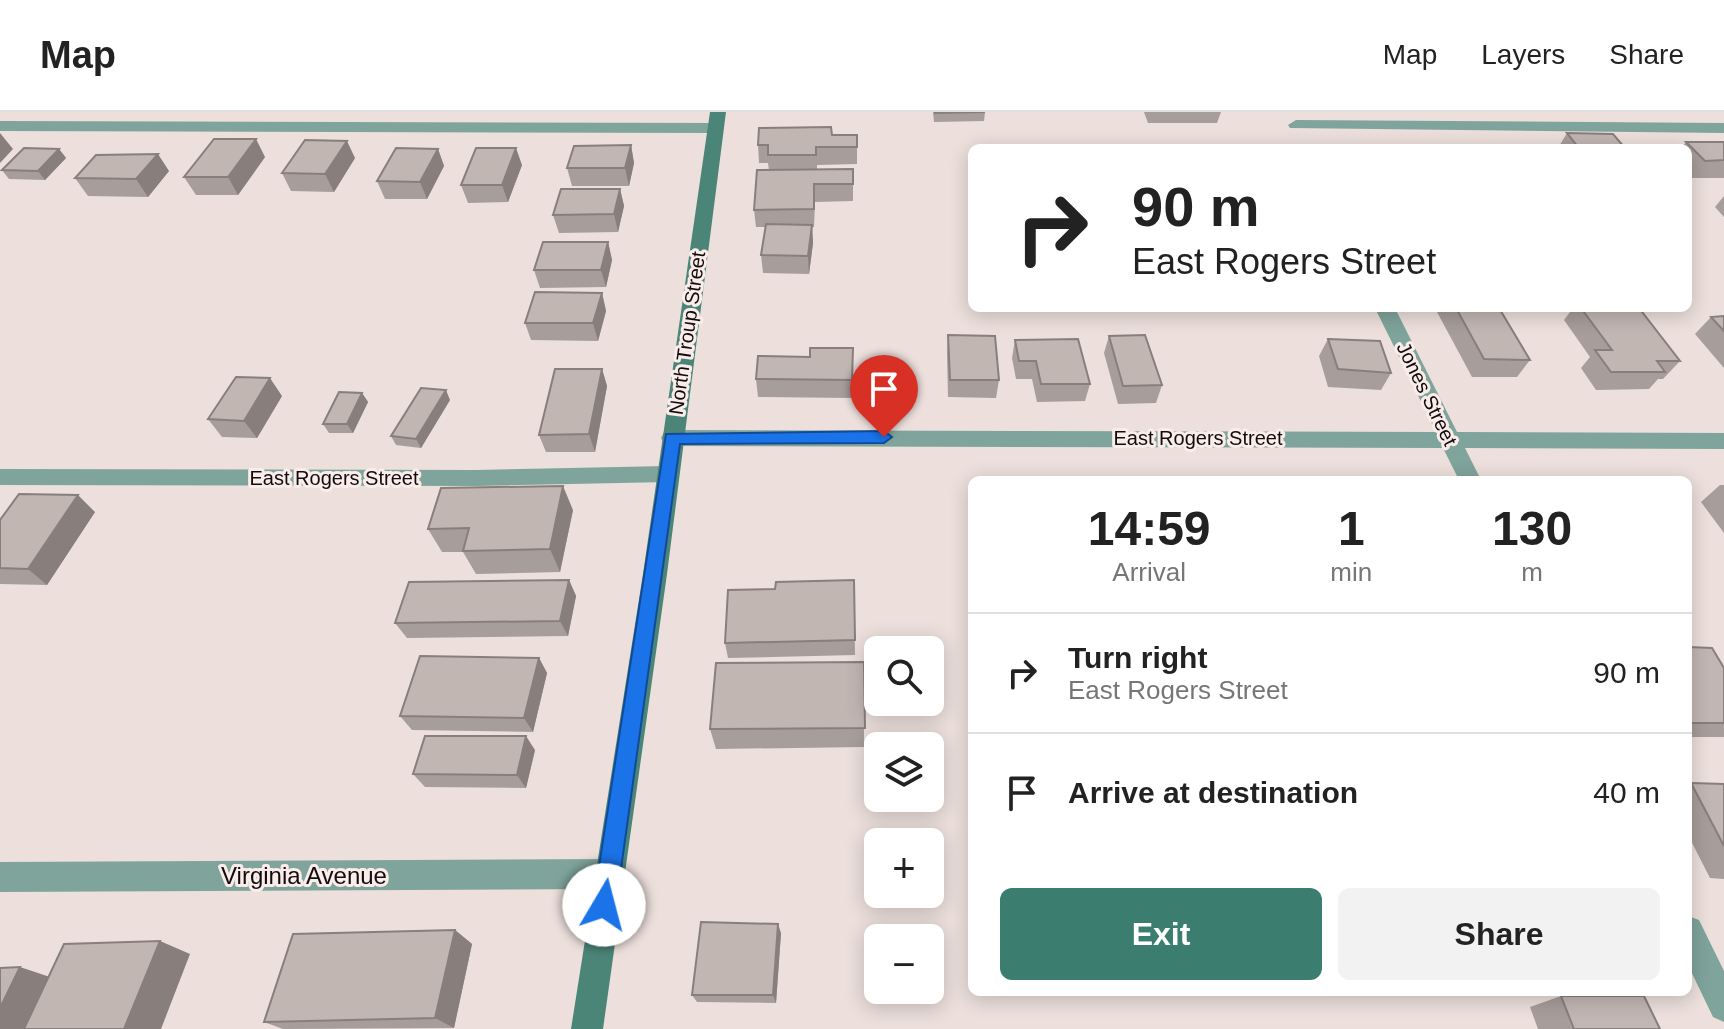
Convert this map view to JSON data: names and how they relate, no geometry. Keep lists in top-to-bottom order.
{
  "streets": {
    "street": [
      "North Troup Street",
      "Jones Street",
      "East Rogers Street",
      "Virginia Avenue"
    ]
  },
  "crossings": [
    ["North Troup Street", "East Rogers Street"],
    ["North Troup Street", "Virginia Avenue"],
    ["Jones Street", "East Rogers Street"]
  ],
  "page": {
    "header": "Map",
    "nav": ["Map", "Layers", "Share"],
    "turn": ["90 m", "East Rogers Street"],
    "eta": [
      "14:59",
      "Arrival",
      "1",
      "min",
      "130",
      "m"
    ],
    "list": [
      {
        "name": "Turn right",
        "note": "East Rogers Street",
        "value": "90 m"
      },
      {
        "name": "Arrive at destination",
        "value": "40 m"
      }
    ],
    "map_buttons": ["+", "−"],
    "buttons": ["Exit", "Share"]
  }
}
